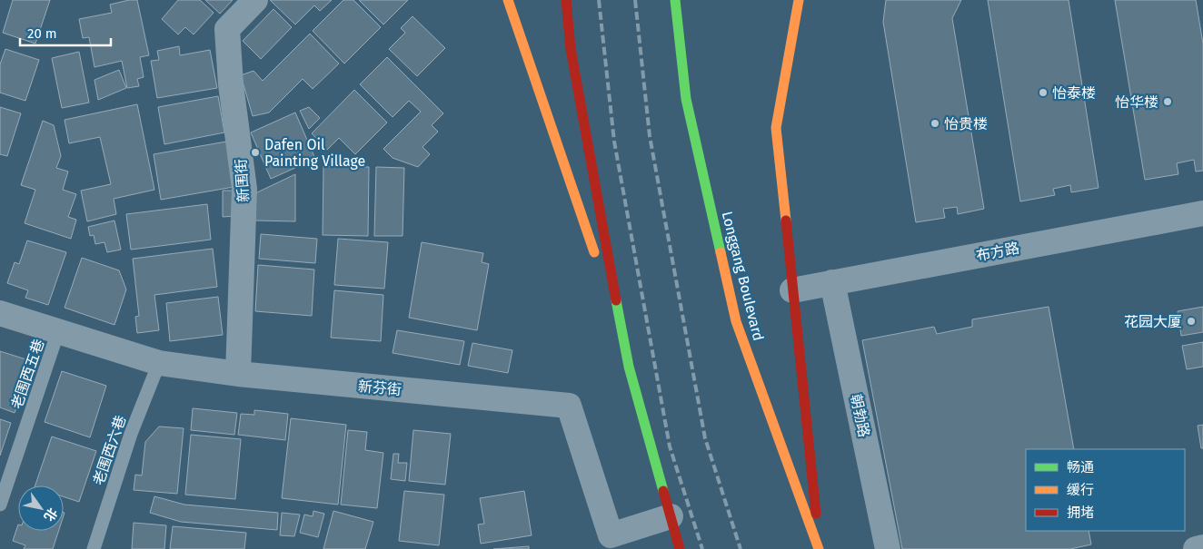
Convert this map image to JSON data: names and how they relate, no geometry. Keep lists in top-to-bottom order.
{
  "streets": {
    "highway": ["Longgang Boulevard"],
    "street": [
      "新围街",
      "布方路",
      "新芬街",
      "朝勃路"
    ],
    "lane": ["老围西五巷", "老围西六巷"]
  },
  "crossings": [
    ["新围街", "新芬街"],
    ["布方路", "朝勃路"],
    ["老围西五巷", "新芬街"],
    ["新芬街", "老围西六巷"]
  ],
  "places": [
    "怡泰楼",
    "怡华楼",
    "怡贵楼",
    "Dafen Oil Painting Village",
    "花园大厦"
  ],
  "legend": ["畅通", "缓行", "拥堵"],
  "scale_bar": "20 m",
  "north": "bottom right"
}
